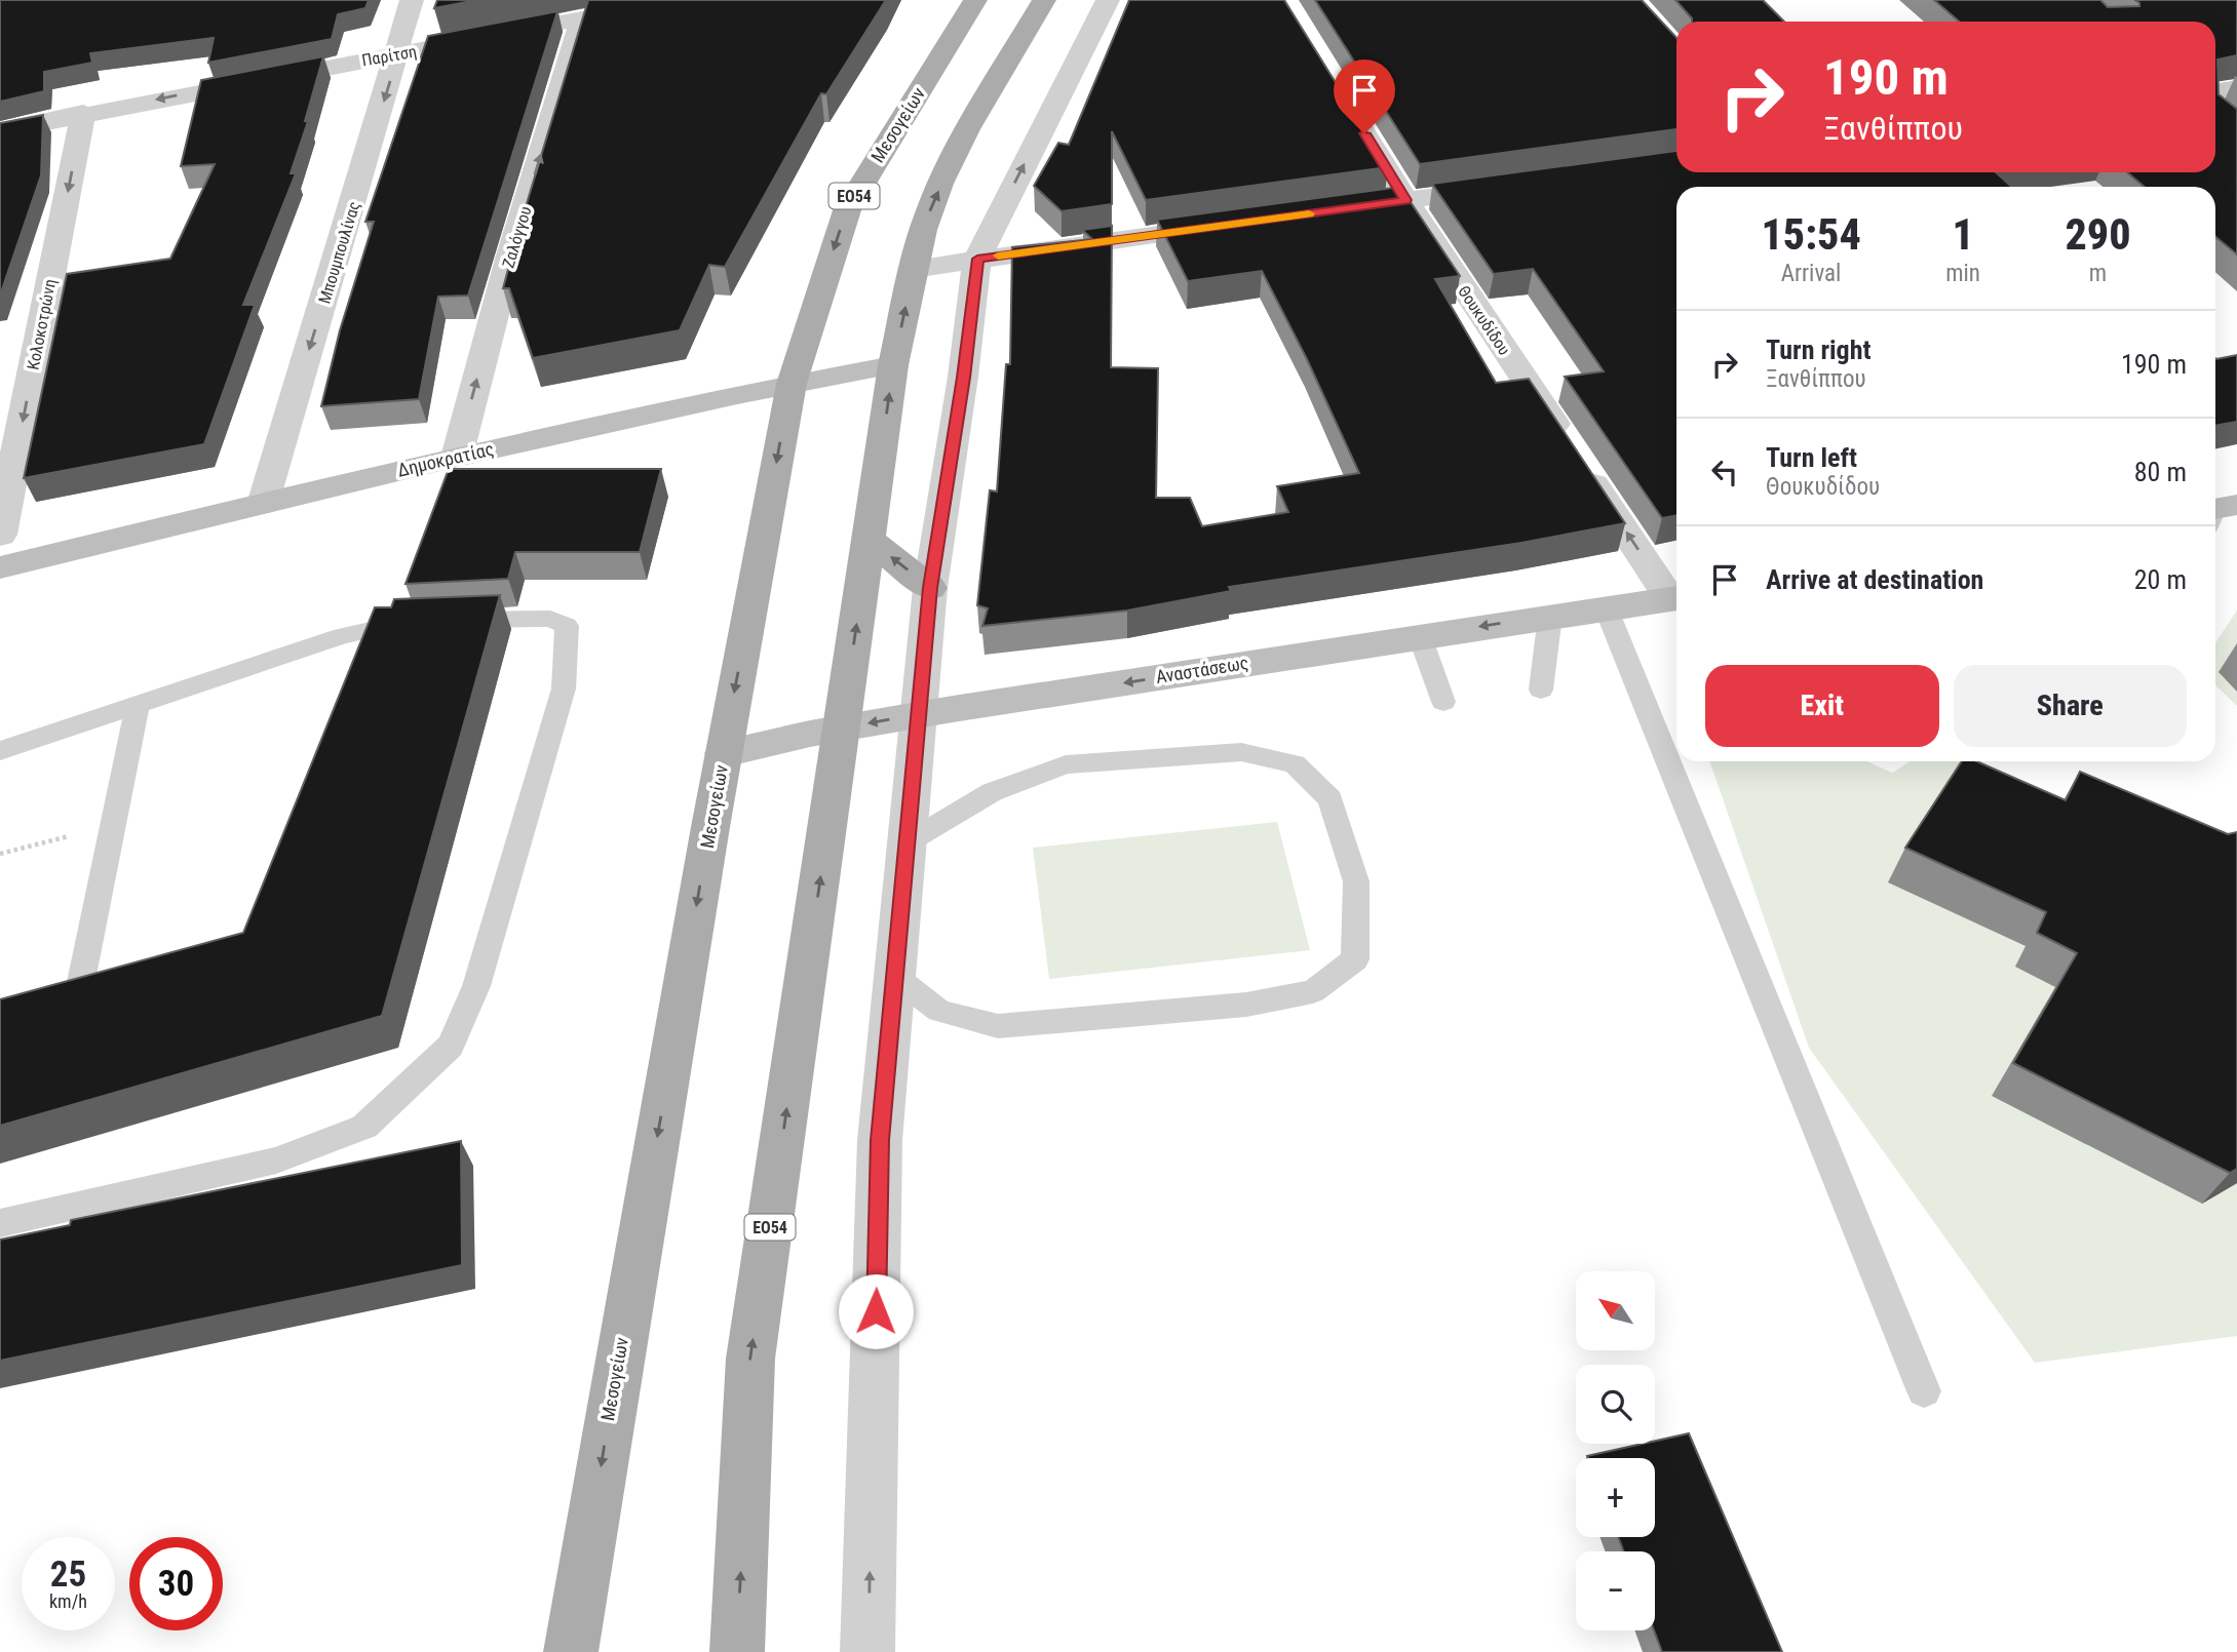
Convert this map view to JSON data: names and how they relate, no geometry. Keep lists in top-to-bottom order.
{
  "streets": {
    "main road": ["Μεσογείων", "ΕΟ54"],
    "street": [
      "Παρίτση",
      "Ζαλόγγου",
      "Μπουμπουλίνας",
      "Θουκυδίδου",
      "Κολοκοτρώνη",
      "Δημοκρατίας",
      "Αναστάσεως"
    ]
  },
  "crossings": [
    ["Παρίτση", "Ζαλόγγου"],
    ["Παρίτση", "Μπουμπουλίνας"],
    ["Παρίτση", "Κολοκοτρώνη"],
    ["Μεσογείων", "Δημοκρατίας"],
    ["Μεσογείων", "Αναστάσεως"],
    ["ΕΟ54", "Δημοκρατίας"],
    ["ΕΟ54", "Αναστάσεως"],
    ["Ζαλόγγου", "Δημοκρατίας"],
    ["Μπουμπουλίνας", "Δημοκρατίας"]
  ],
  "one_way": [
    "Παρίτση",
    "Ζαλόγγου",
    "Μπουμπουλίνας",
    "Θουκυδίδου",
    "Κολοκοτρώνη",
    "Αναστάσεως"
  ],
  "north": "top left",
  "page": {
    "turn": ["190 m", "Ξανθίππου"],
    "eta": [
      "15:54",
      "Arrival",
      "1",
      "min",
      "290",
      "m"
    ],
    "list": [
      {
        "name": "Turn right",
        "note": "Ξανθίππου",
        "value": "190 m"
      },
      {
        "name": "Turn left",
        "note": "Θουκυδίδου",
        "value": "80 m"
      },
      {
        "name": "Arrive at destination",
        "value": "20 m"
      }
    ],
    "buttons": ["Exit", "Share"],
    "map_buttons": ["+", "−"],
    "speed": "25 km/h",
    "limit": "30"
  }
}
